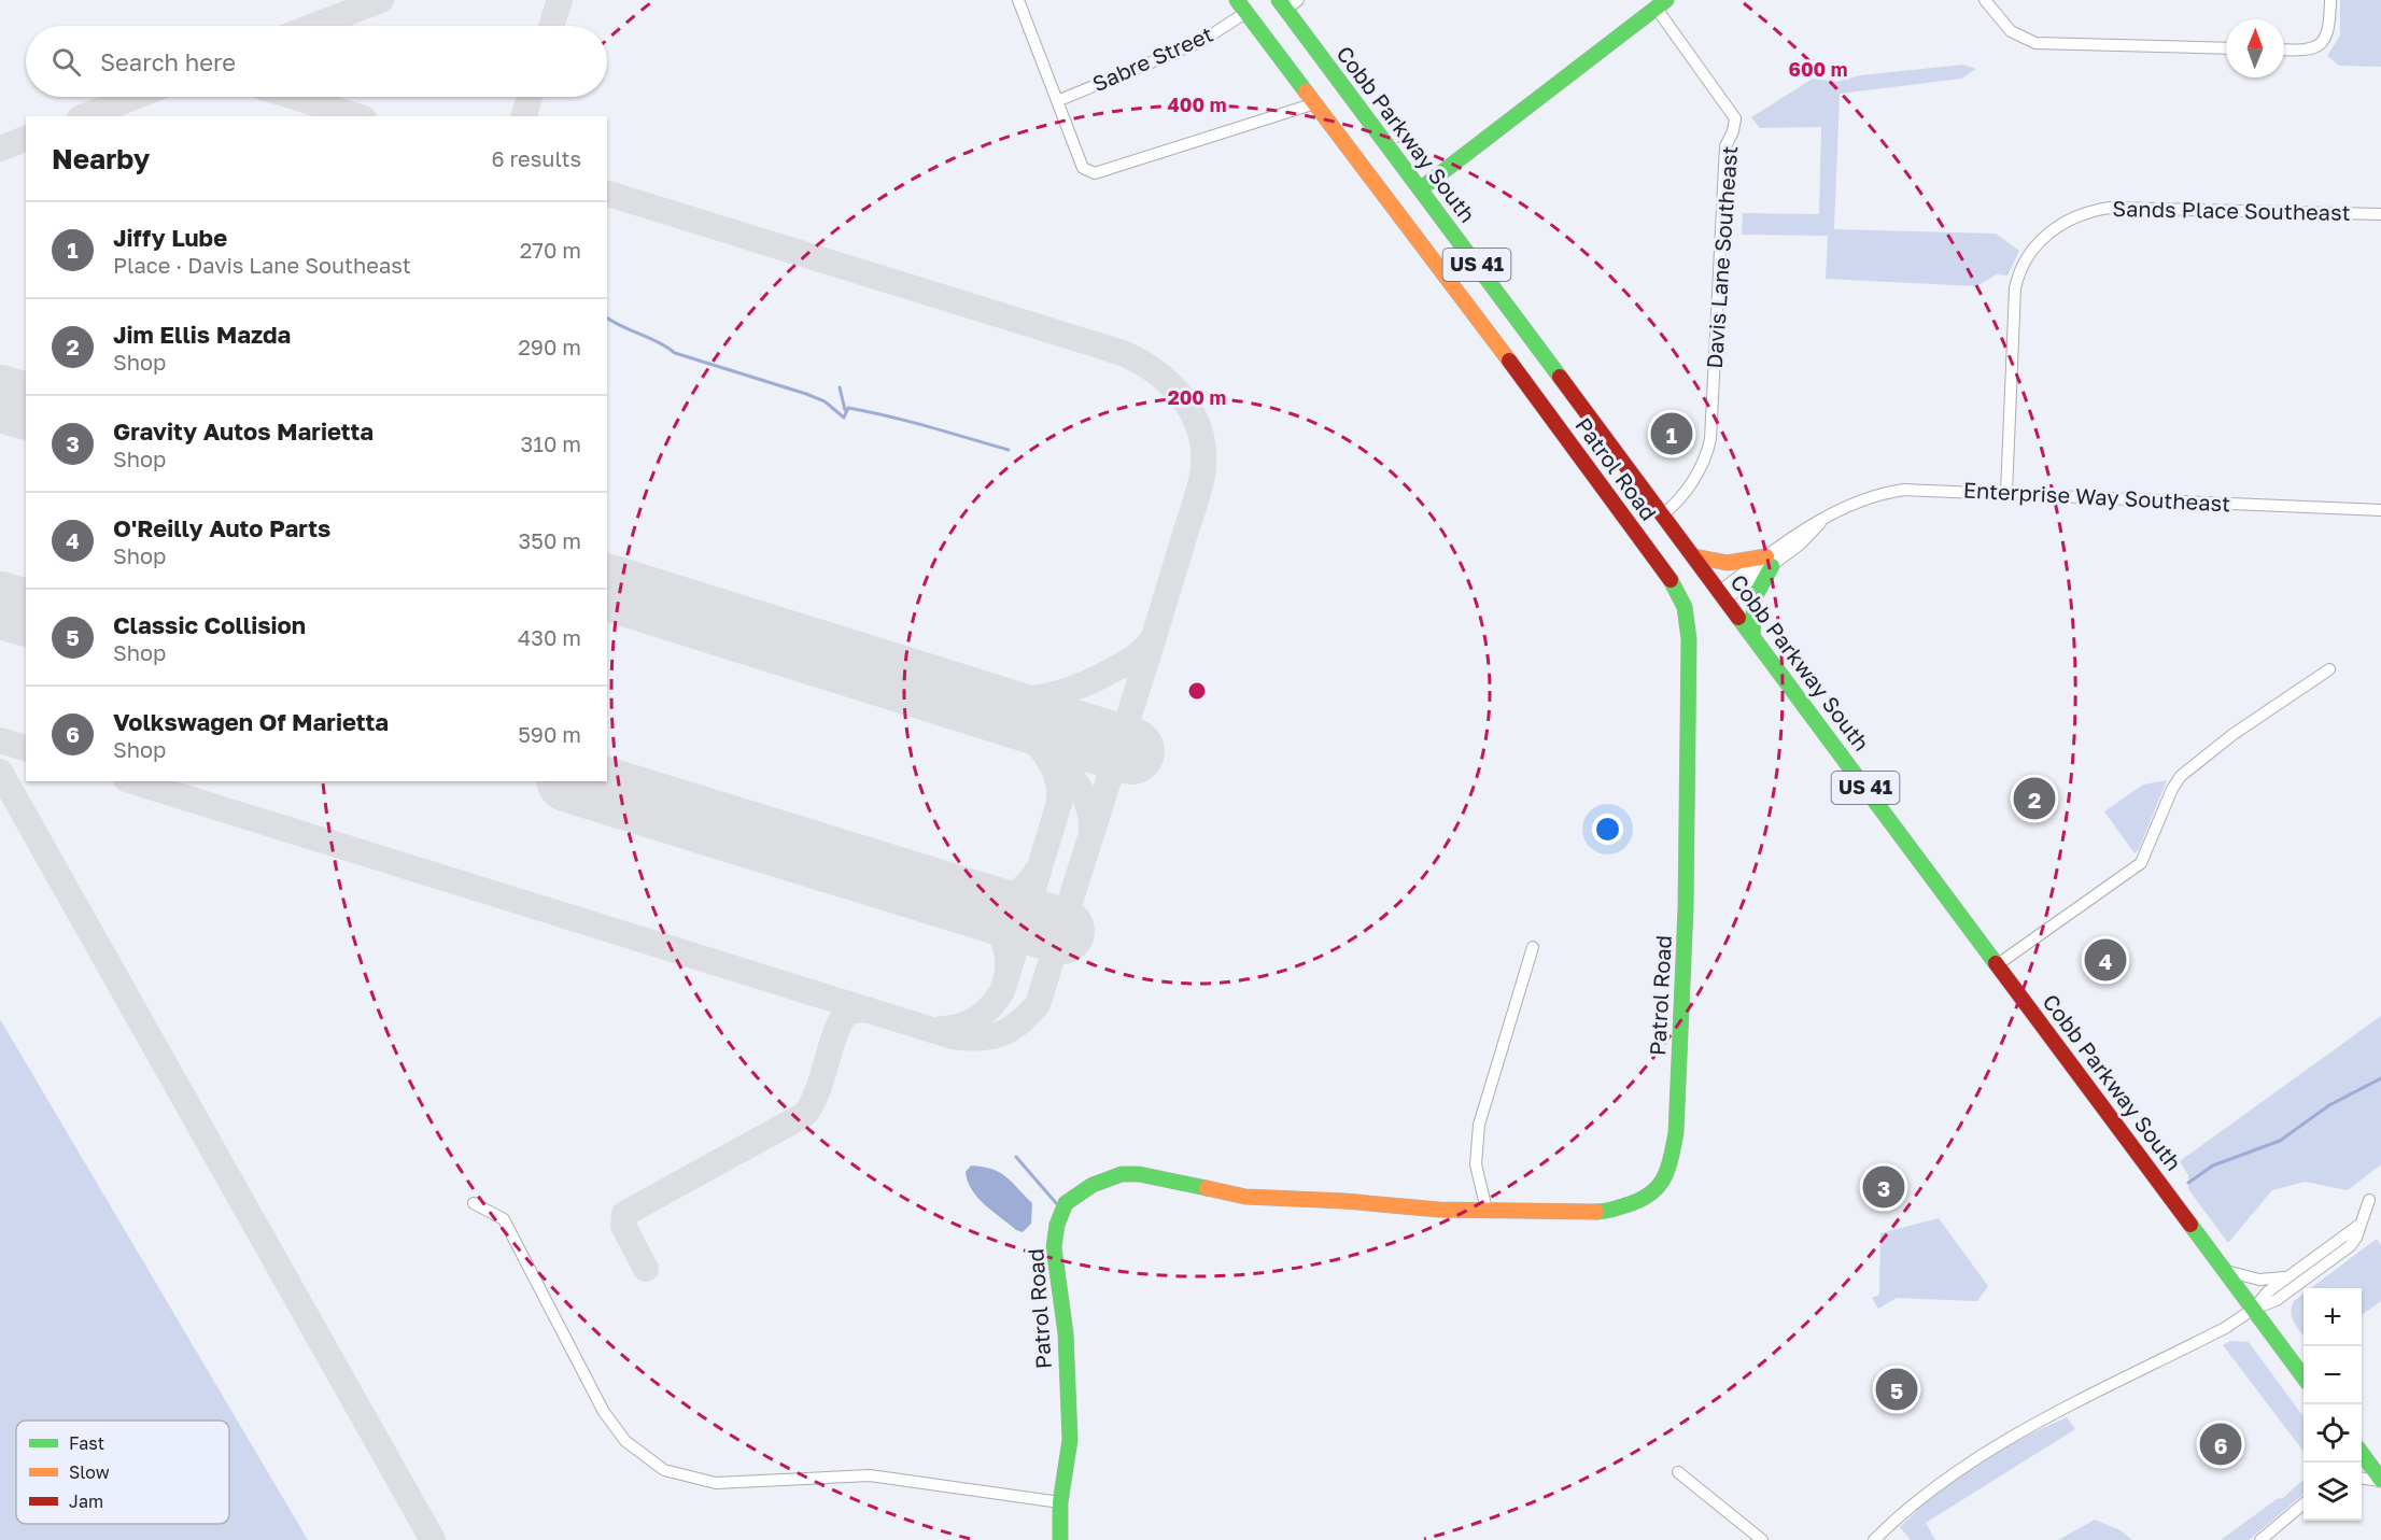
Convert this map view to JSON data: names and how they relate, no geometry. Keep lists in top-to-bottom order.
{
  "streets": {
    "street": [
      "Sabre Street",
      "Cobb Parkway South",
      "Sands Place Southeast",
      "Davis Lane Southeast",
      "US 41",
      "Patrol Road",
      "Enterprise Way Southeast"
    ]
  },
  "crossings": [
    ["Sabre Street", "Patrol Road"],
    ["Cobb Parkway South", "Davis Lane Southeast"],
    ["Cobb Parkway South", "Enterprise Way Southeast"],
    ["Sands Place Southeast", "Enterprise Way Southeast"]
  ],
  "legend": ["Fast", "Slow", "Jam"],
  "north": "top",
  "page": {
    "search": "Search here",
    "heading": ["Nearby", "6 results"],
    "list": [
      {
        "mark": "1",
        "name": "Jiffy Lube",
        "note": "Place · Davis Lane Southeast",
        "value": "270 m"
      },
      {
        "mark": "2",
        "name": "Jim Ellis Mazda",
        "note": "Shop",
        "value": "290 m"
      },
      {
        "mark": "3",
        "name": "Gravity Autos Marietta",
        "note": "Shop",
        "value": "310 m"
      },
      {
        "mark": "4",
        "name": "O'Reilly Auto Parts",
        "note": "Shop",
        "value": "350 m"
      },
      {
        "mark": "5",
        "name": "Classic Collision",
        "note": "Shop",
        "value": "430 m"
      },
      {
        "mark": "6",
        "name": "Volkswagen Of Marietta",
        "note": "Shop",
        "value": "590 m"
      }
    ],
    "pins": [
      "1",
      "2",
      "4",
      "3",
      "5",
      "6"
    ],
    "map_buttons": ["+", "−"]
  },
  "rings": ["600 m", "400 m", "200 m"]
}
